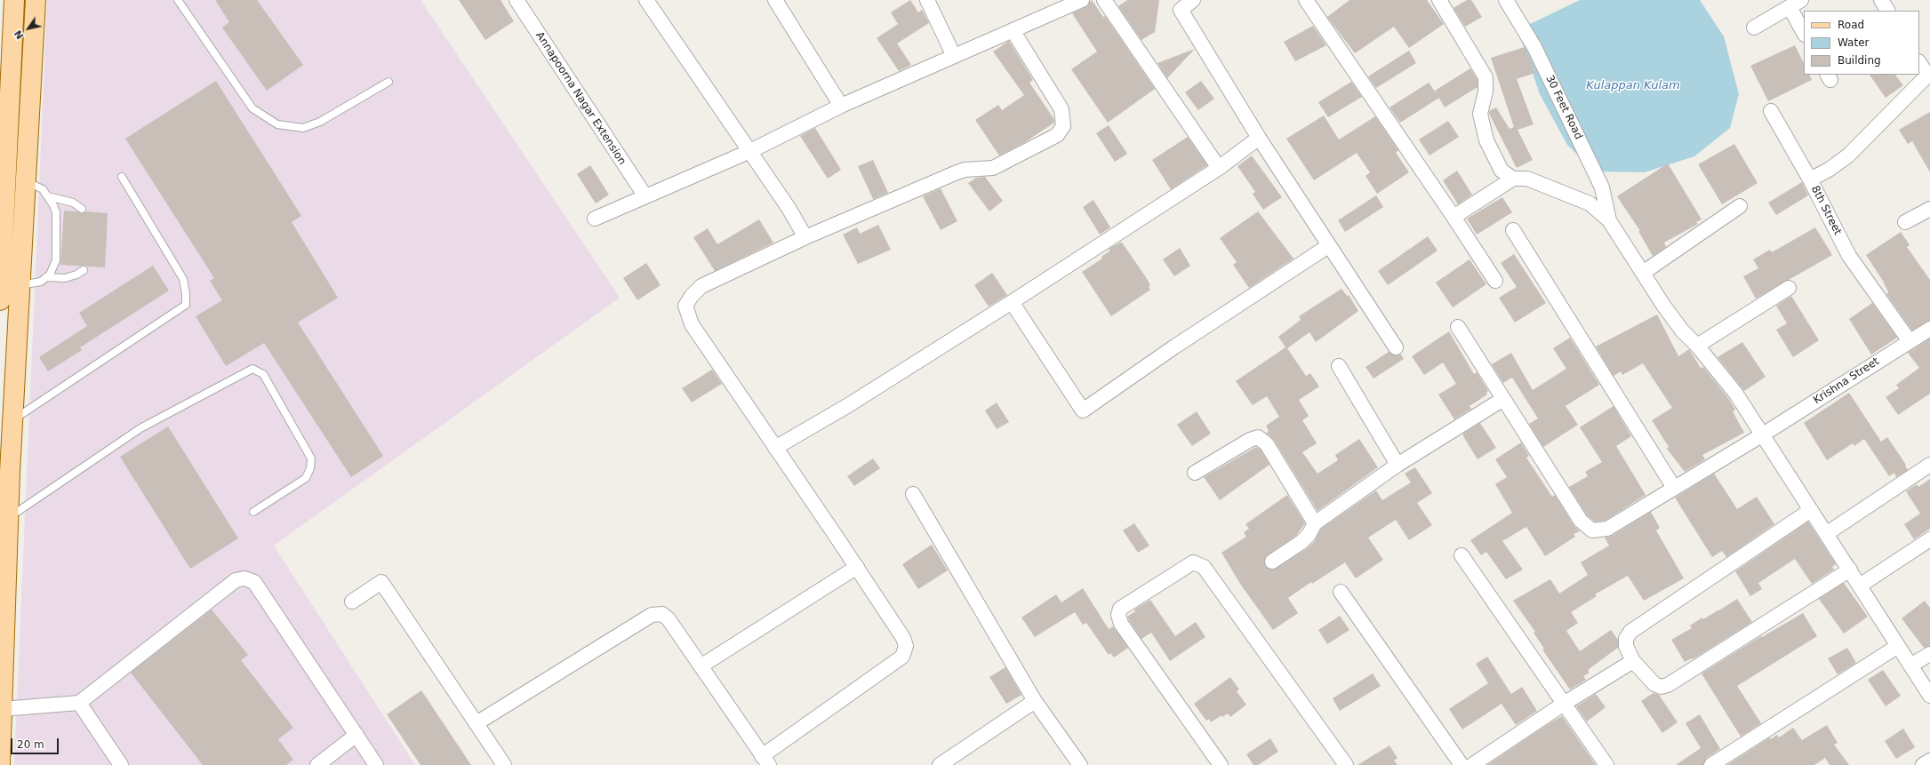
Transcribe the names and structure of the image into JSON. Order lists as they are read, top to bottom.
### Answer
{
  "streets": {
    "street": [
      "Annapoorna Nagar Extension",
      "30 Feet Road",
      "8th Street",
      "Krishna Street"
    ]
  },
  "crossings": [
    ["8th Street", "Krishna Street"]
  ],
  "water": ["Kulappan Kulam"],
  "legend": ["Road", "Water", "Building"],
  "scale_bar": "20 m",
  "north": "bottom left"
}
